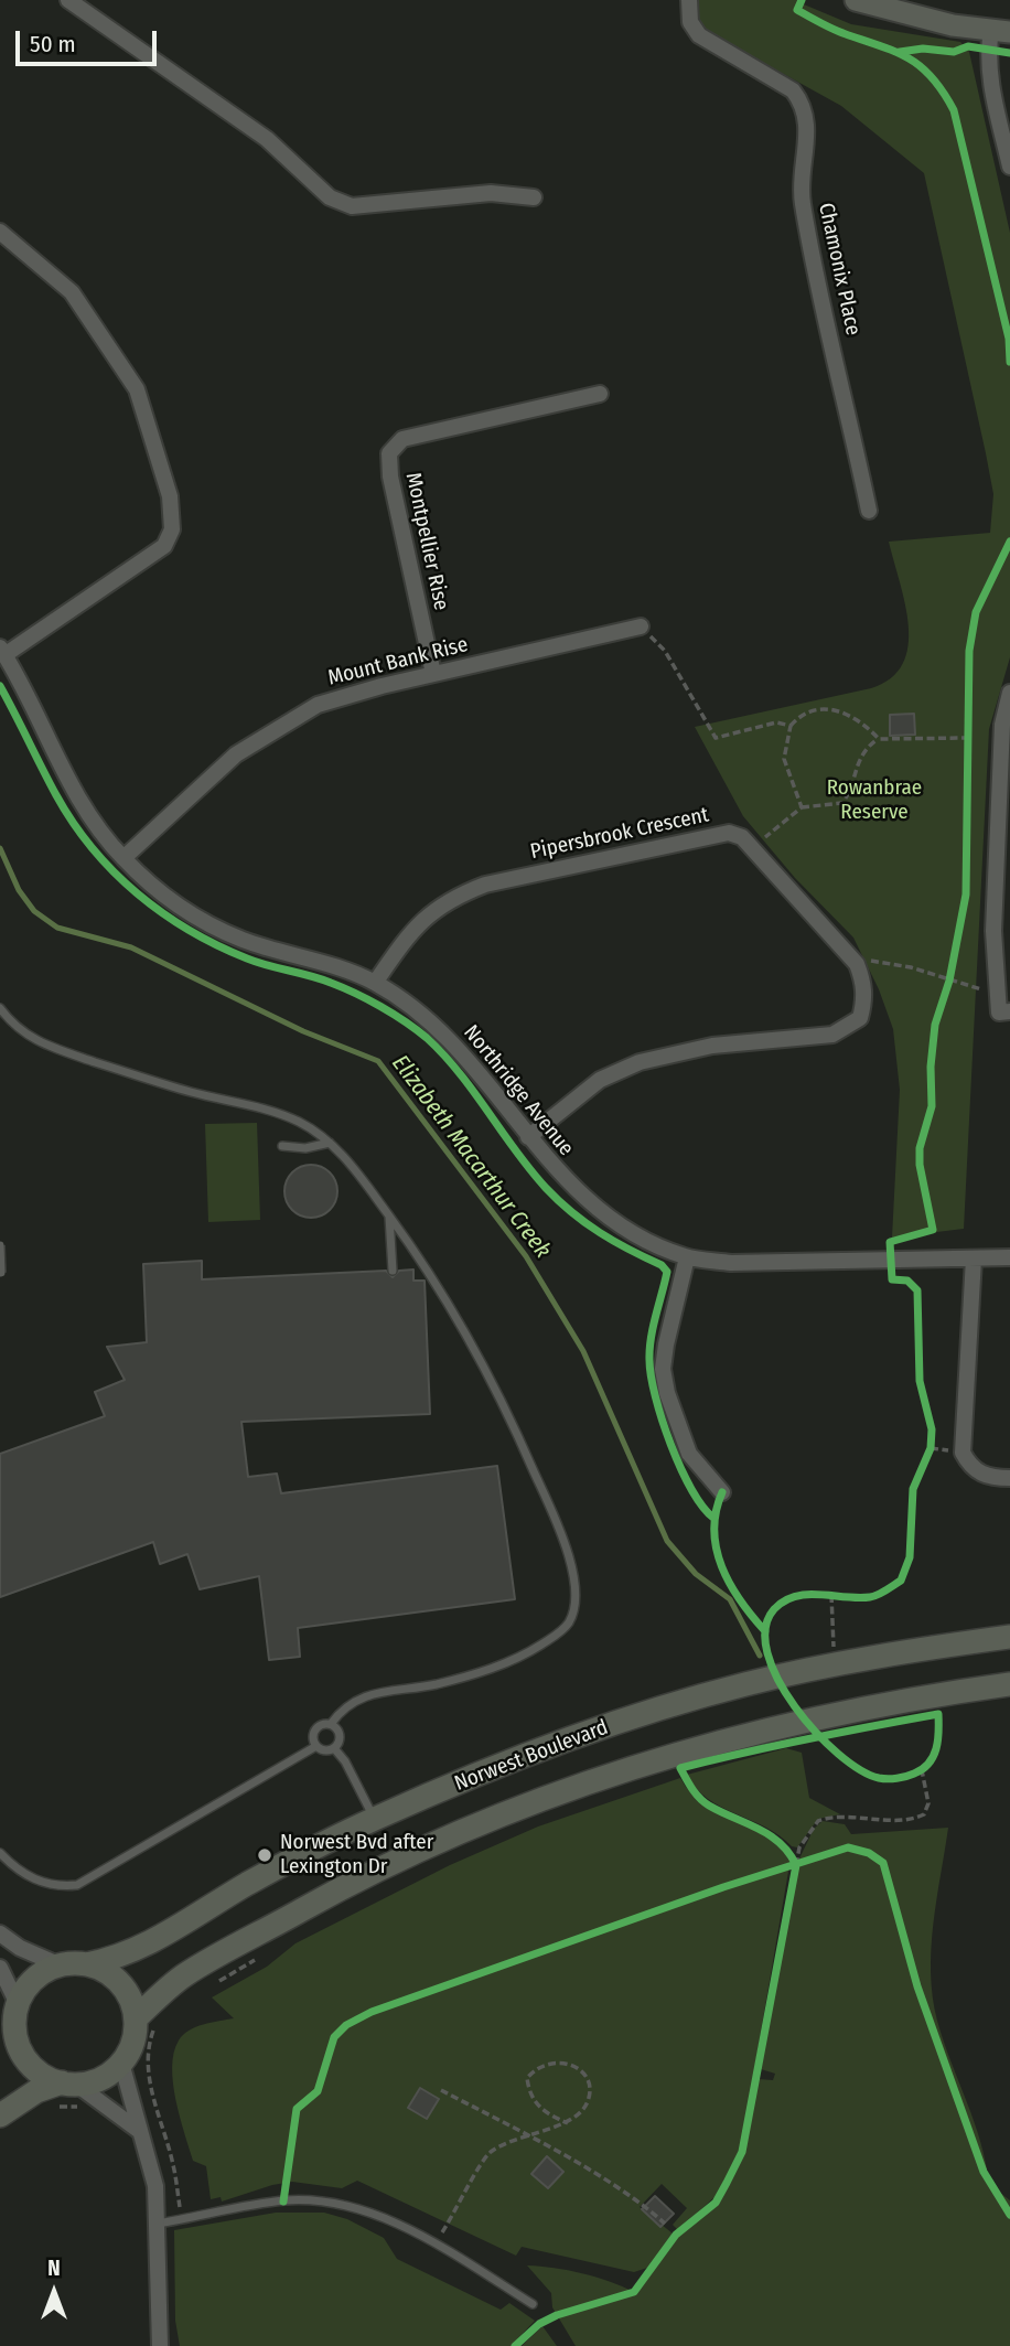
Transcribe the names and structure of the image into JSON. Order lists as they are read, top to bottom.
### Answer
{
  "streets": {
    "main road": ["Norwest Boulevard"],
    "street": [
      "Chamonix Place",
      "Montpellier Rise",
      "Mount Bank Rise",
      "Pipersbrook Crescent",
      "Northridge Avenue"
    ]
  },
  "crossings": [
    ["Montpellier Rise", "Mount Bank Rise"],
    ["Mount Bank Rise", "Northridge Avenue"],
    ["Pipersbrook Crescent", "Northridge Avenue"]
  ],
  "water": ["Elizabeth Macarthur Creek"],
  "parks": ["Rowanbrae Reserve"],
  "places": ["Norwest Bvd after Lexington Dr"],
  "scale_bar": "50 m",
  "north": "top"
}
